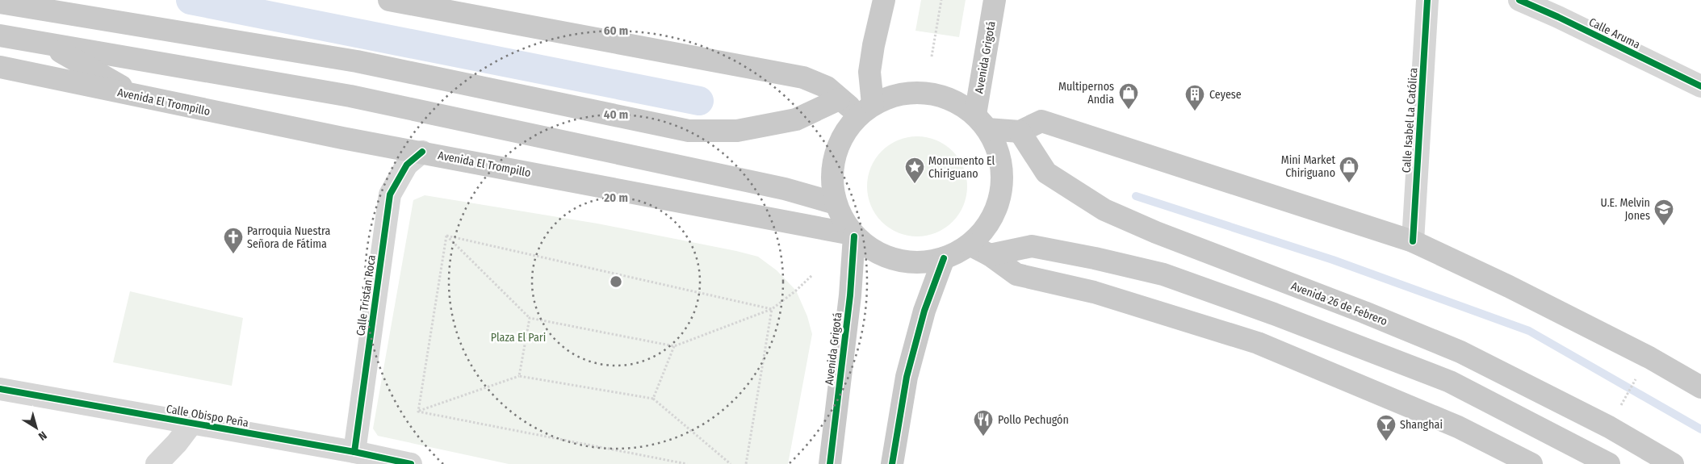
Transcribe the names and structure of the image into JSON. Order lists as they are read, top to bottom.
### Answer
{
  "streets": {
    "main road": ["Avenida Grigotá", "Avenida El Trompillo", "Avenida 26 de Febrero"],
    "street": [
      "Calle Aruma",
      "Calle Isabel La Católica",
      "Calle Tristán Roca",
      "Calle Obispo Peña"
    ]
  },
  "crossings": [
    ["Avenida Grigotá", "Avenida El Trompillo"],
    ["Avenida El Trompillo", "Calle Tristán Roca"],
    ["Calle Tristán Roca", "Calle Obispo Peña"]
  ],
  "parks": ["Plaza El Pari"],
  "places": {
    "shop": ["Multipernos Andia", "Mini Market Chiriguano"],
    "building": ["Ceyese"],
    "place": ["Monumento El Chiriguano"],
    "school or university": ["U.E. Melvin Jones"],
    "church": ["Parroquia Nuestra Señora de Fátima"],
    "restaurant": ["Pollo Pechugón"],
    "bar": ["Shanghai"]
  },
  "north": "bottom right",
  "rings": ["60 m", "40 m", "20 m"]
}
